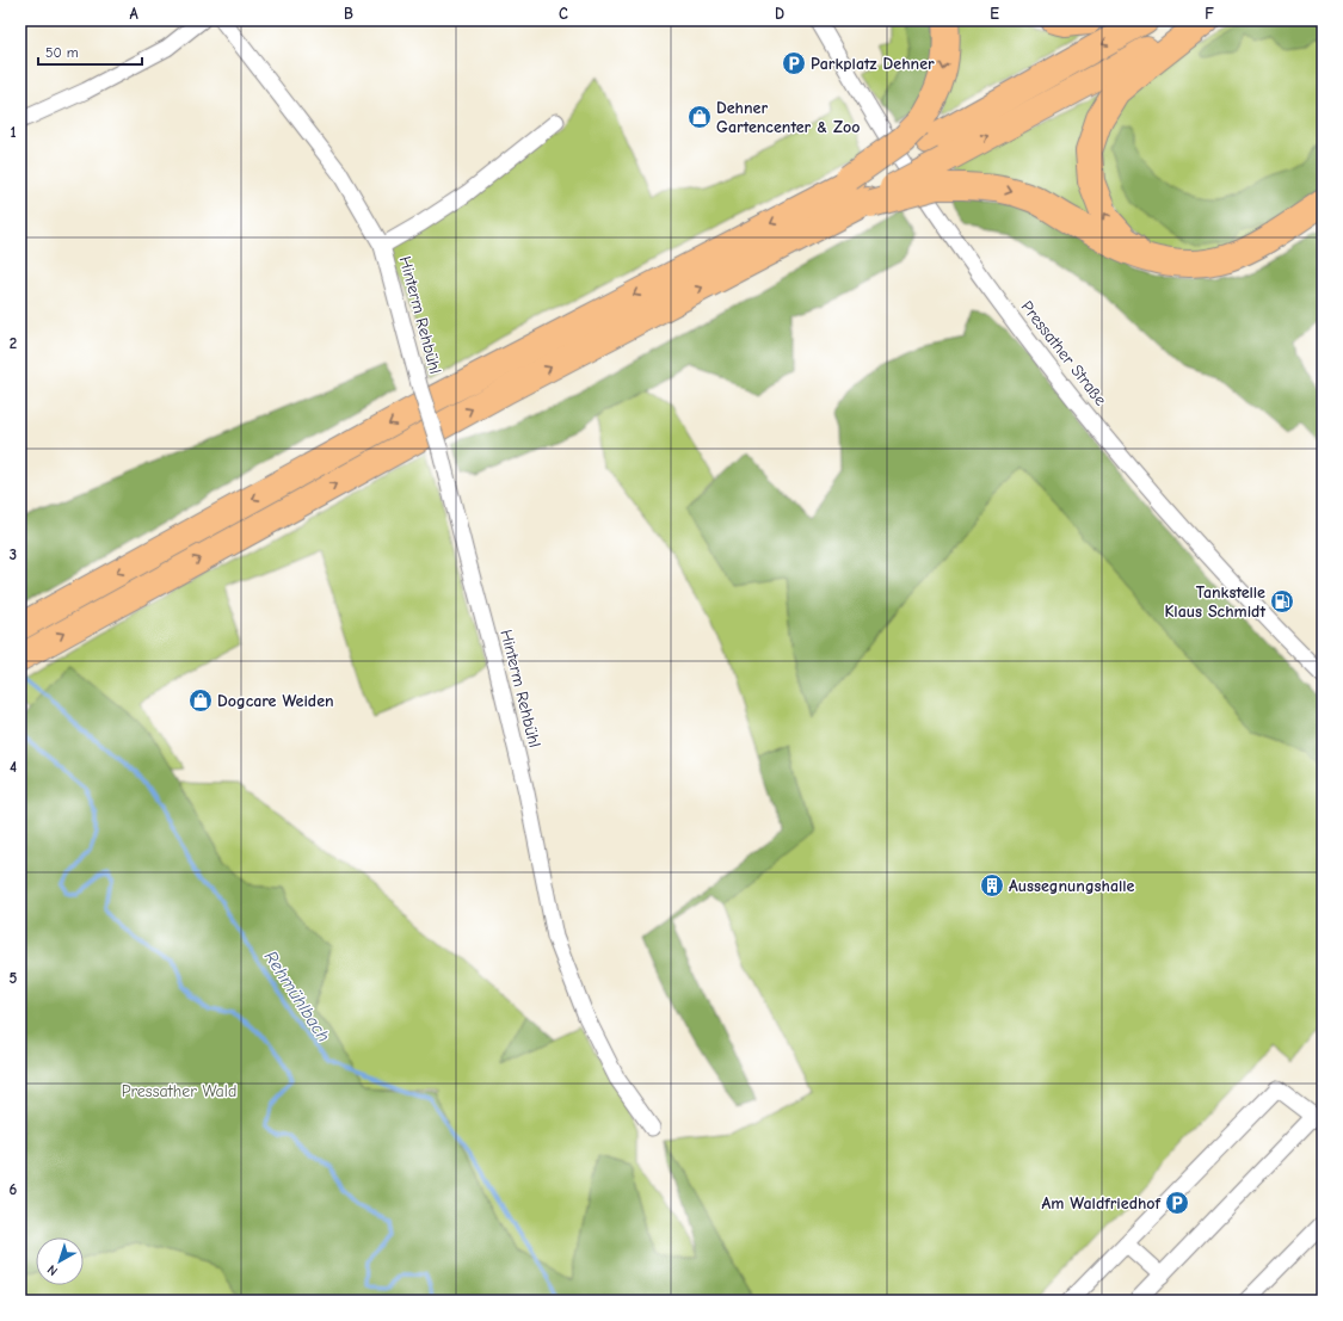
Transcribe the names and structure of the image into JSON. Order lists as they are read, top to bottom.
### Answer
{
  "streets": {
    "street": ["Hinterm Rehbühl", "Pressather Straße"]
  },
  "water": ["Rehmühlbach"],
  "parks": ["Pressather Wald"],
  "places": {
    "parking": ["Parkplatz Dehner", "Am Waldfriedhof"],
    "shop": ["Dehner Gartencenter & Zoo", "Dogcare Weiden"],
    "fuel station": ["Tankstelle Klaus Schmidt"],
    "building": ["Aussegnungshalle"]
  },
  "scale_bar": "50 m",
  "north": "bottom left",
  "grid": {
    "columns": [
      "A",
      "B",
      "C",
      "D",
      "E",
      "F"
    ],
    "rows": [
      "1",
      "2",
      "3",
      "4",
      "5",
      "6"
    ]
  }
}
